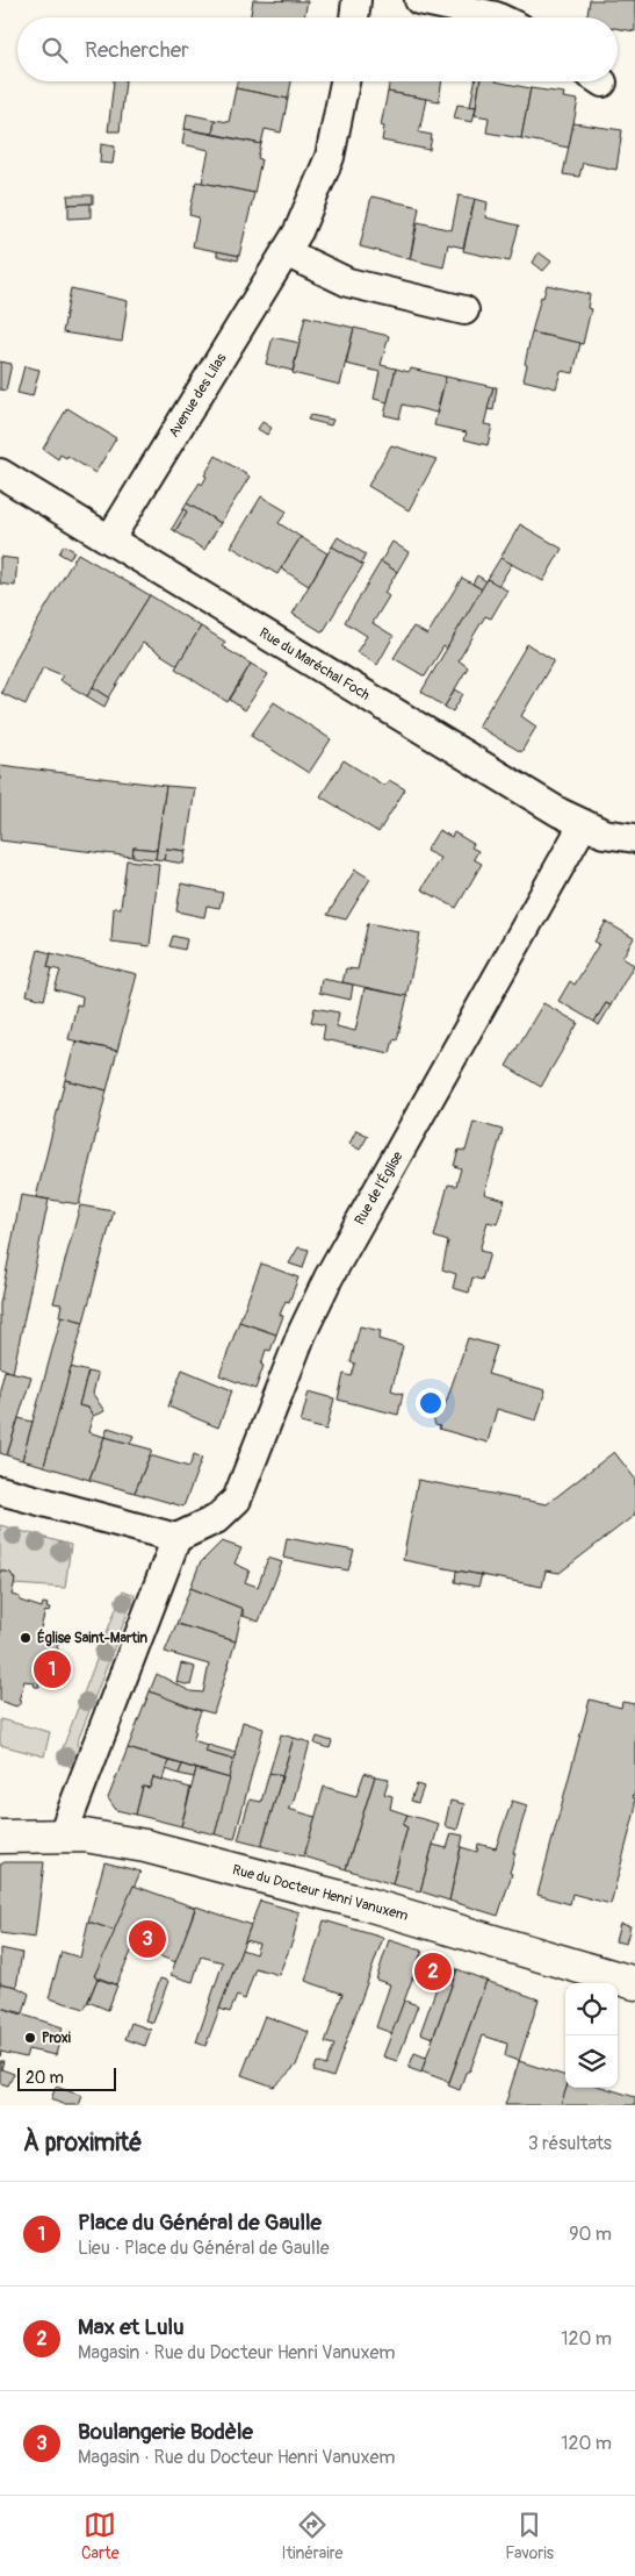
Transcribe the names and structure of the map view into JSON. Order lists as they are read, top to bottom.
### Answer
{
  "streets": {
    "street": [
      "Avenue des Lilas",
      "Rue du Maréchal Foch",
      "Rue de l'Église",
      "Rue du Docteur Henri Vanuxem"
    ]
  },
  "crossings": [
    ["Avenue des Lilas", "Rue du Maréchal Foch"],
    ["Rue du Maréchal Foch", "Rue de l'Église"]
  ],
  "places": ["Église Saint-Martin", "Proxi"],
  "scale_bar": "20 m",
  "page": {
    "search": "Rechercher",
    "pins": ["1", "3", "2"],
    "scale": "20 m",
    "heading": ["À proximité", "3 résultats"],
    "list": [
      {
        "mark": "1",
        "name": "Place du Général de Gaulle",
        "note": "Lieu · Place du Général de Gaulle",
        "value": "90 m"
      },
      {
        "mark": "2",
        "name": "Max et Lulu",
        "note": "Magasin · Rue du Docteur Henri Vanuxem",
        "value": "120 m"
      },
      {
        "mark": "3",
        "name": "Boulangerie Bodèle",
        "note": "Magasin · Rue du Docteur Henri Vanuxem",
        "value": "120 m"
      }
    ],
    "nav": ["Carte", "Itinéraire", "Favoris"]
  }
}
